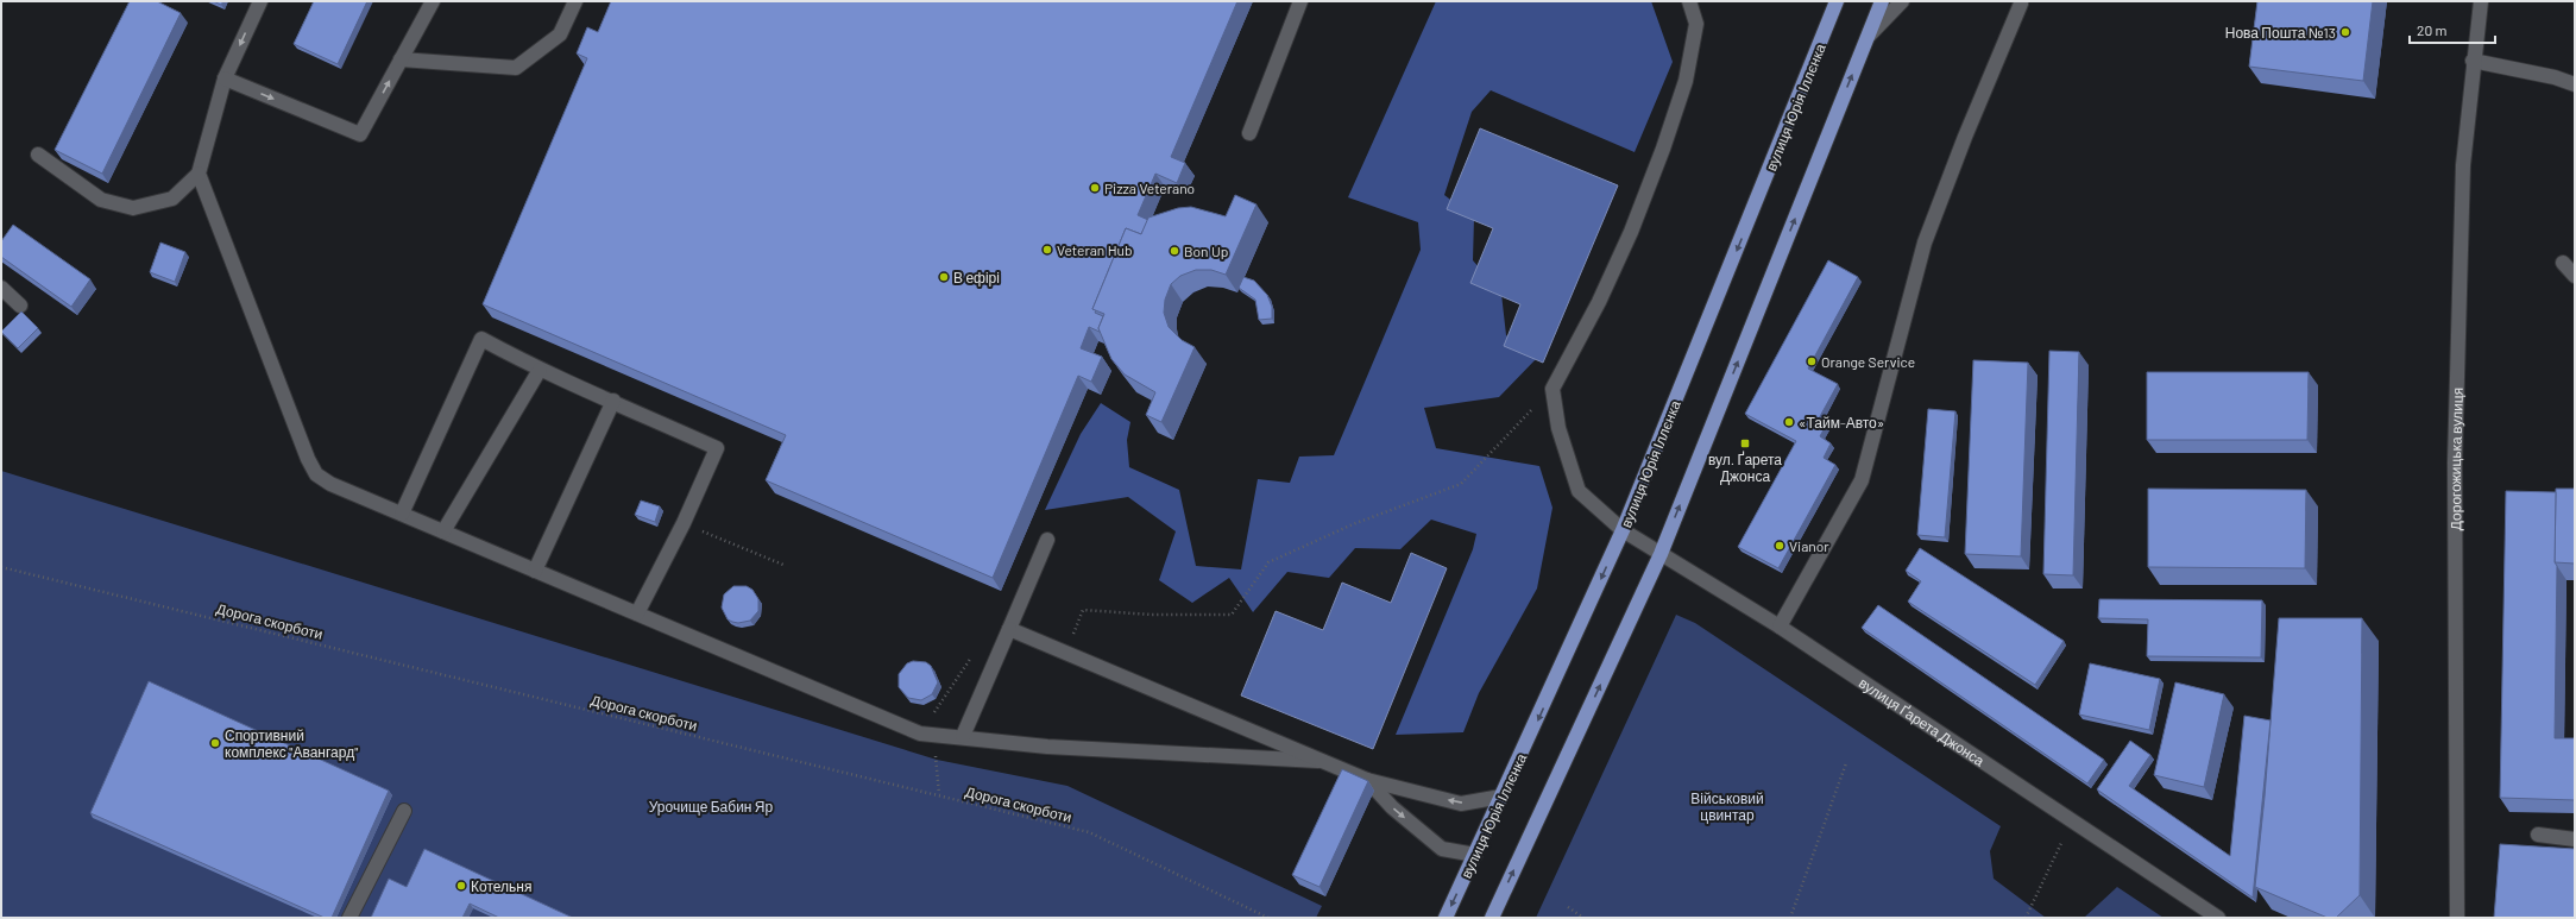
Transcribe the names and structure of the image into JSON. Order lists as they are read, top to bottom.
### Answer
{
  "streets": {
    "main road": ["вулиця Юрія Іллєнка"],
    "street": ["Дорогожицька вулиця", "вулиця Ґарета Джонса"],
    "path": ["Дорога скорботи"]
  },
  "crossings": [
    ["вулиця Юрія Іллєнка", "вулиця Ґарета Джонса"]
  ],
  "parks": ["Військовий цвинтар", "Урочище Бабин Яр"],
  "places": {
    "other": [
      "Нова Пошта №13",
      "Pizza Veterano",
      "Veteran Hub",
      "Bon Up",
      "В ефірі",
      "Orange Service",
      "«Тайм-Авто»",
      "Vianor",
      "Спортивний комплекс \"Авангард\"",
      "Котельня"
    ],
    "transit": ["вул. Ґарета Джонса"]
  },
  "scale_bar": "20 m"
}
